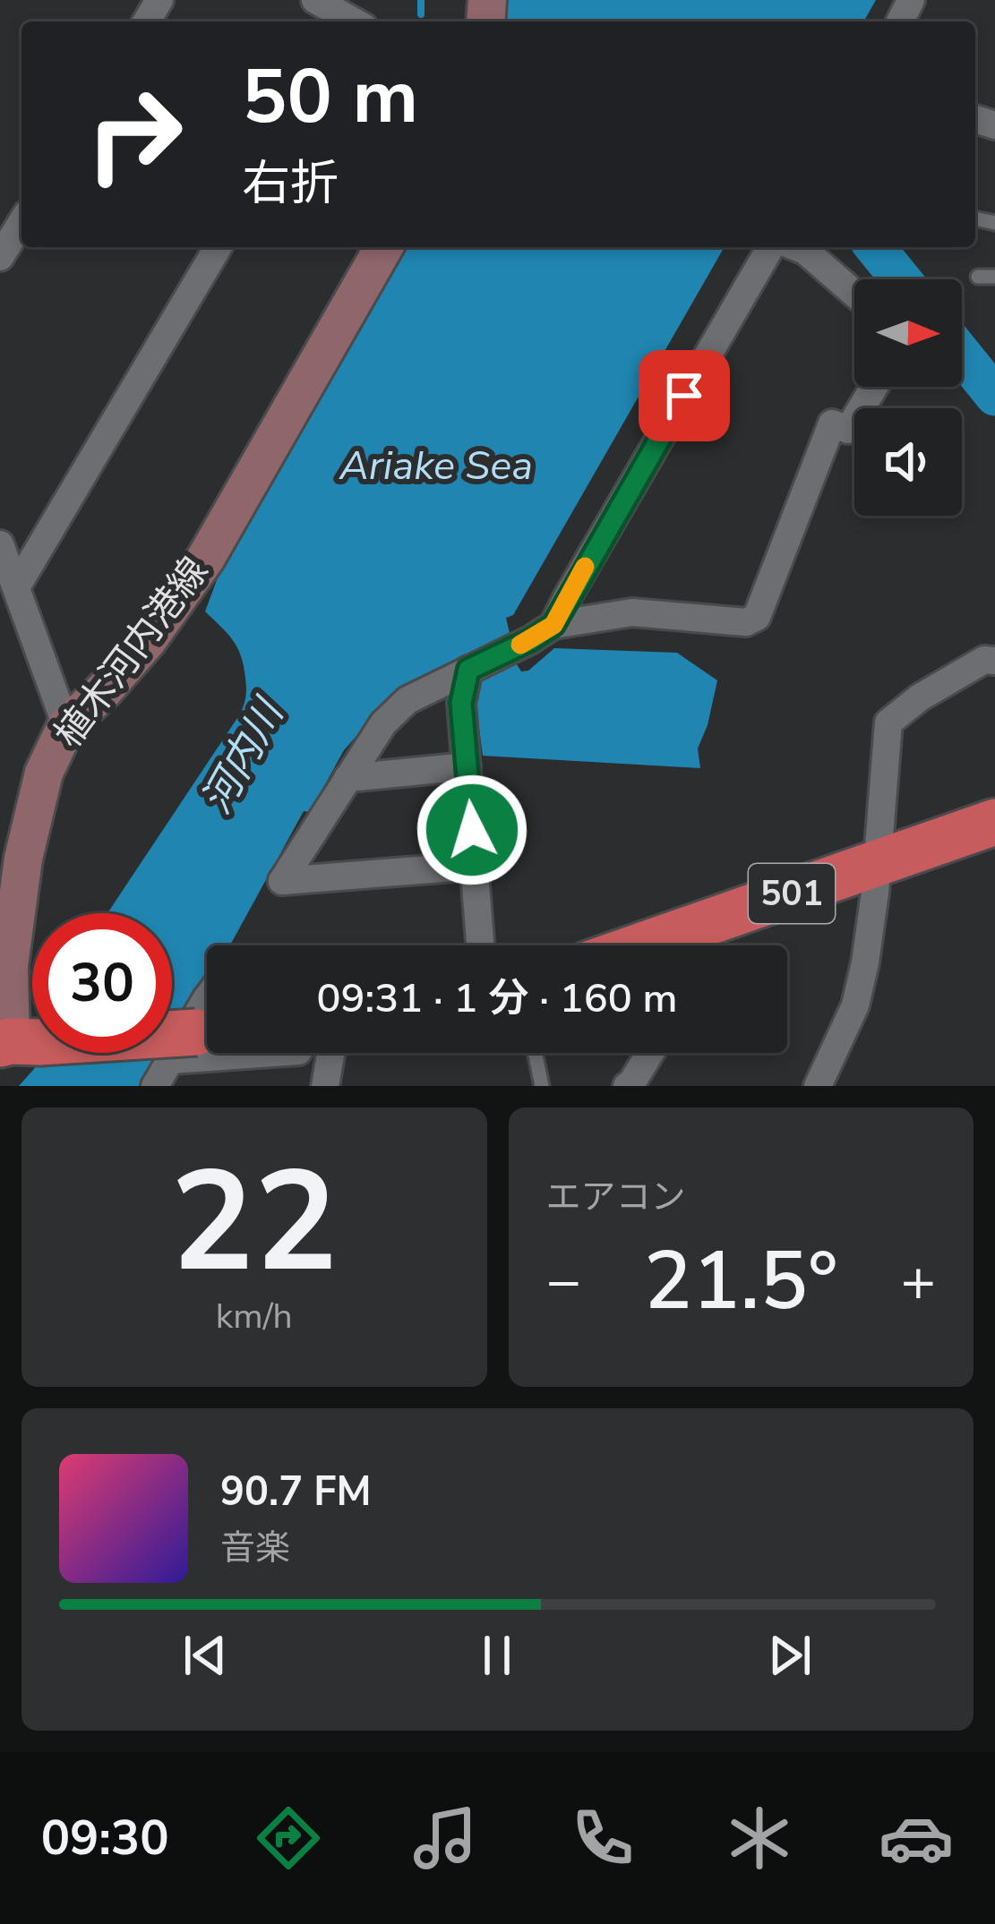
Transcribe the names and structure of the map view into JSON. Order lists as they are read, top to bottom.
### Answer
{
  "streets": {
    "highway": ["501"],
    "main road": ["植木河内港線"]
  },
  "water": ["Ariake Sea", "河内川"],
  "north": "right",
  "page": {
    "turn": ["50 m", "右折"],
    "limit": "30",
    "trip": "09:31 · 1 分 · 160 m",
    "tile": [
      ["22", "km/h"],
      "エアコン"
    ],
    "heat": ["−", "21.5°", "+"],
    "song": ["90.7 FM", "音楽"],
    "tabs": "09:30"
  }
}
